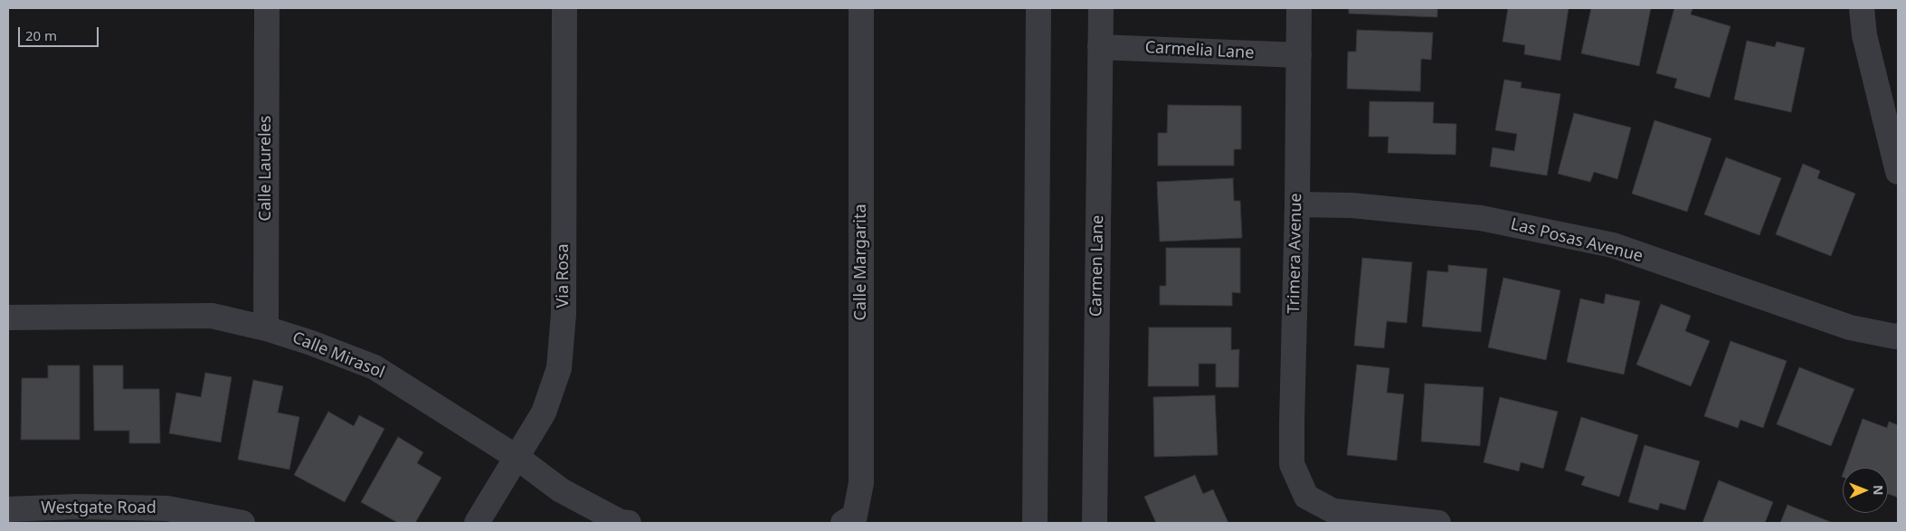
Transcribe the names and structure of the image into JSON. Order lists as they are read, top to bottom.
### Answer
{
  "streets": {
    "street": [
      "Carmelia Lane",
      "Calle Laureles",
      "Las Posas Avenue",
      "Trimera Avenue",
      "Calle Margarita",
      "Carmen Lane",
      "Via Rosa",
      "Calle Mirasol",
      "Westgate Road"
    ]
  },
  "crossings": [
    ["Carmelia Lane", "Trimera Avenue"],
    ["Carmelia Lane", "Carmen Lane"],
    ["Calle Laureles", "Calle Mirasol"],
    ["Las Posas Avenue", "Trimera Avenue"],
    ["Via Rosa", "Calle Mirasol"]
  ],
  "scale_bar": "20 m",
  "north": "right"
}
